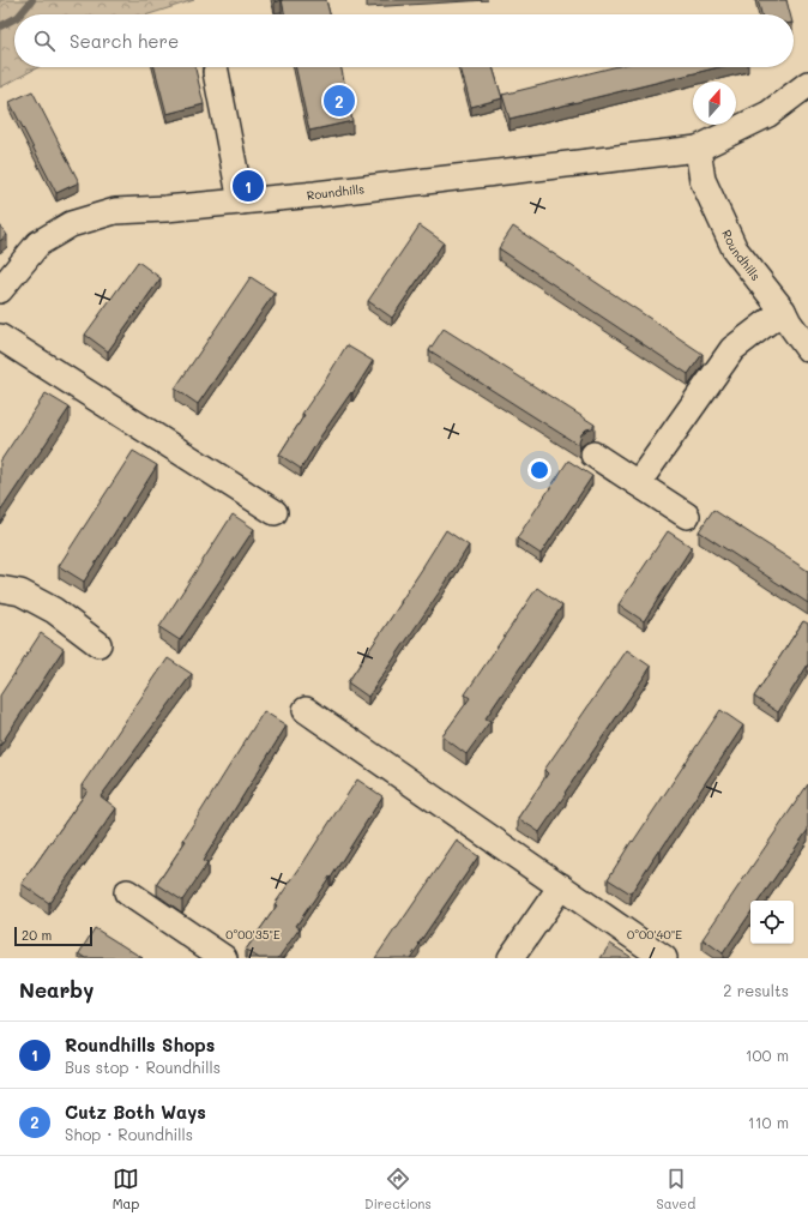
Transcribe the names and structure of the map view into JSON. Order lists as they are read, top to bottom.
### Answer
{
  "streets": {
    "street": ["Roundhills"]
  },
  "scale_bar": "20 m",
  "north": "top",
  "page": {
    "search": "Search here",
    "pins": ["2", "1"],
    "scale": "20 m",
    "heading": ["Nearby", "2 results"],
    "list": [
      {
        "mark": "1",
        "name": "Roundhills Shops",
        "note": "Bus stop · Roundhills",
        "value": "100 m"
      },
      {
        "mark": "2",
        "name": "Cutz Both Ways",
        "note": "Shop · Roundhills",
        "value": "110 m"
      }
    ],
    "nav": ["Map", "Directions", "Saved"]
  },
  "coordinates": ["0°00'35\"E", "0°00'40\"E"]
}
